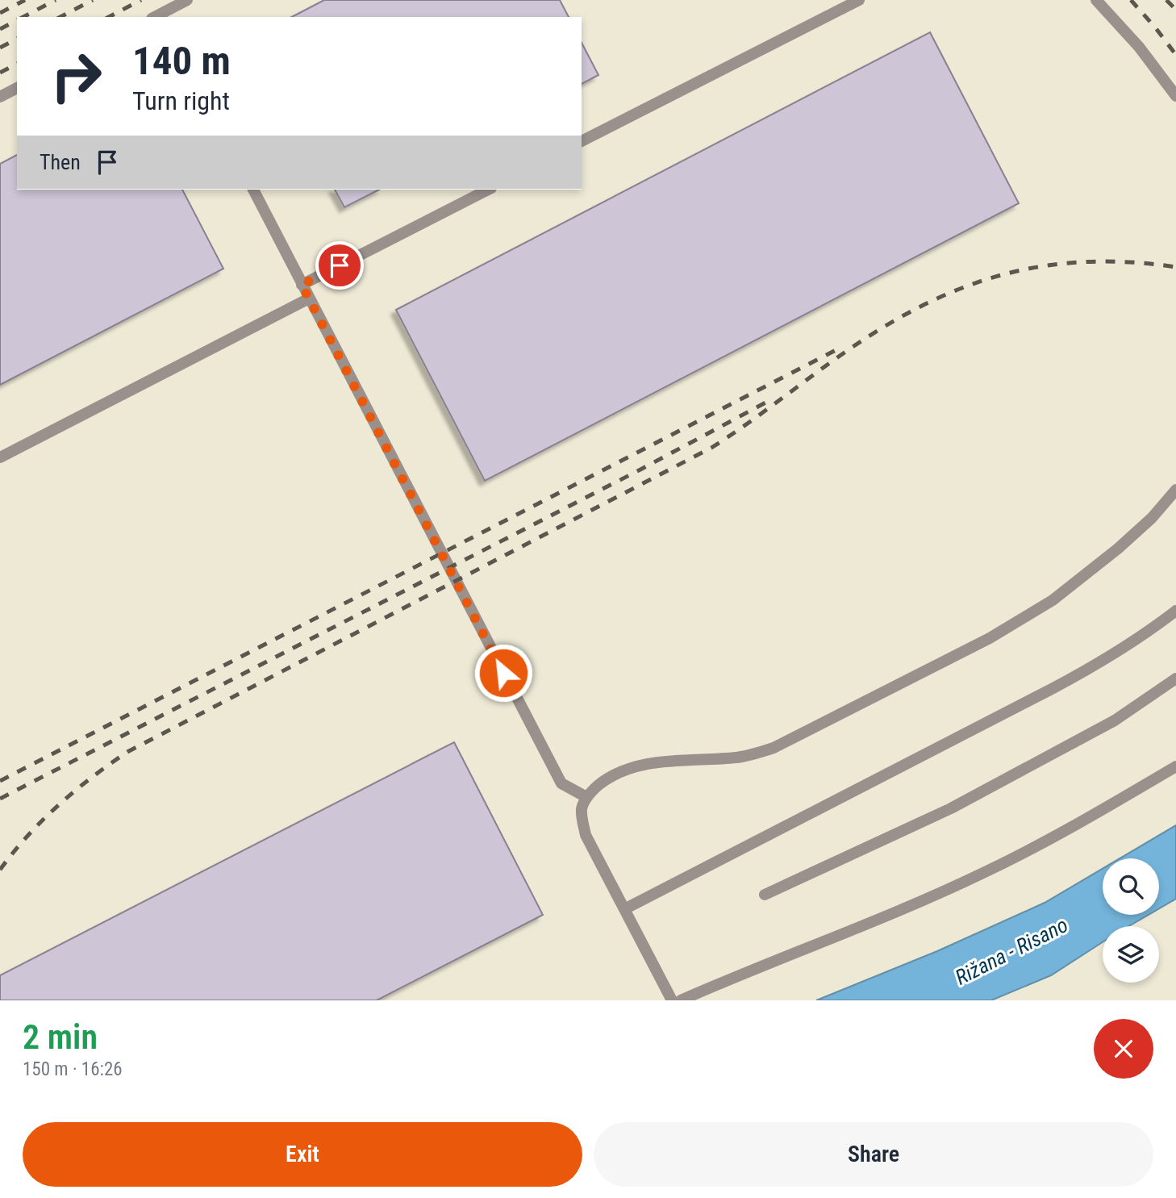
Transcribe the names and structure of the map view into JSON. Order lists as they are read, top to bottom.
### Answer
{
  "water": ["Rižana - Risano"],
  "page": {
    "turn": ["140 m", "Turn right"],
    "then": "Then",
    "heading": ["2 min", "150 m · 16:26"],
    "buttons": ["Exit", "Share"]
  }
}
